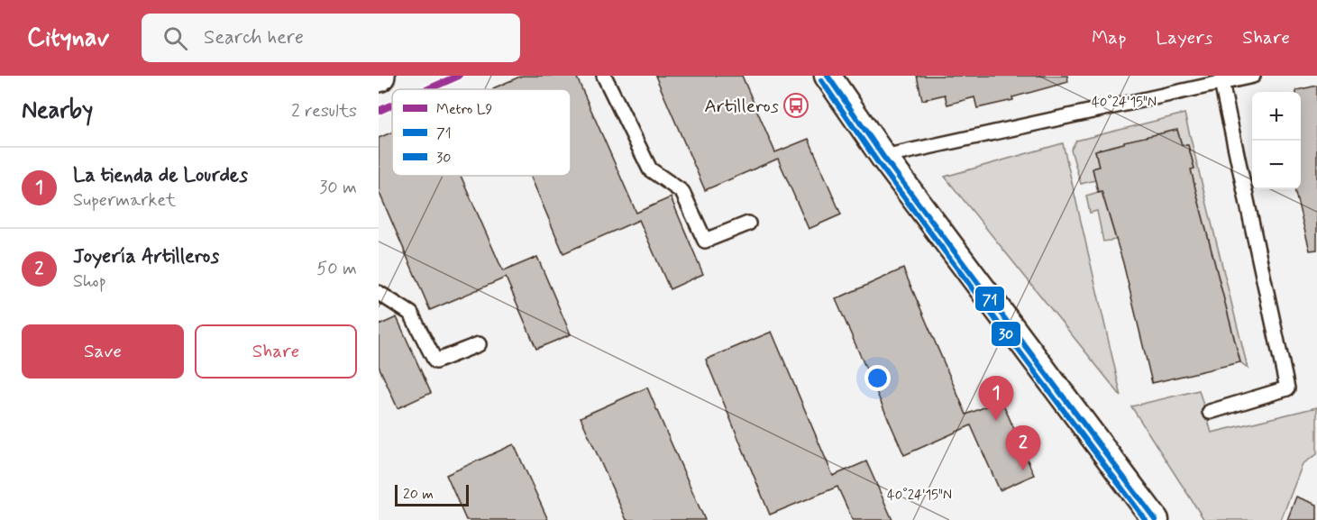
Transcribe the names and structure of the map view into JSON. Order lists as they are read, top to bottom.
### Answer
{
  "places": {
    "bus stop": ["Artilleros"]
  },
  "lines": ["metro line L9", "transit line 71", "transit line 30"],
  "legend": ["Metro L9", "71", "30"],
  "scale_bar": "20 m",
  "page": {
    "header": "Citynav",
    "search": "Search here",
    "nav": ["Map", "Layers", "Share"],
    "heading": ["Nearby", "2 results"],
    "map_buttons": ["+", "−"],
    "list": [
      {
        "mark": "1",
        "name": "La tienda de Lourdes",
        "note": "Supermarket",
        "value": "30 m"
      },
      {
        "mark": "2",
        "name": "Joyería Artilleros",
        "note": "Shop",
        "value": "50 m"
      }
    ],
    "buttons": ["Save", "Share"],
    "pins": ["1", "2"],
    "scale": "20 m"
  },
  "coordinates": ["40°24'15\"N"]
}
